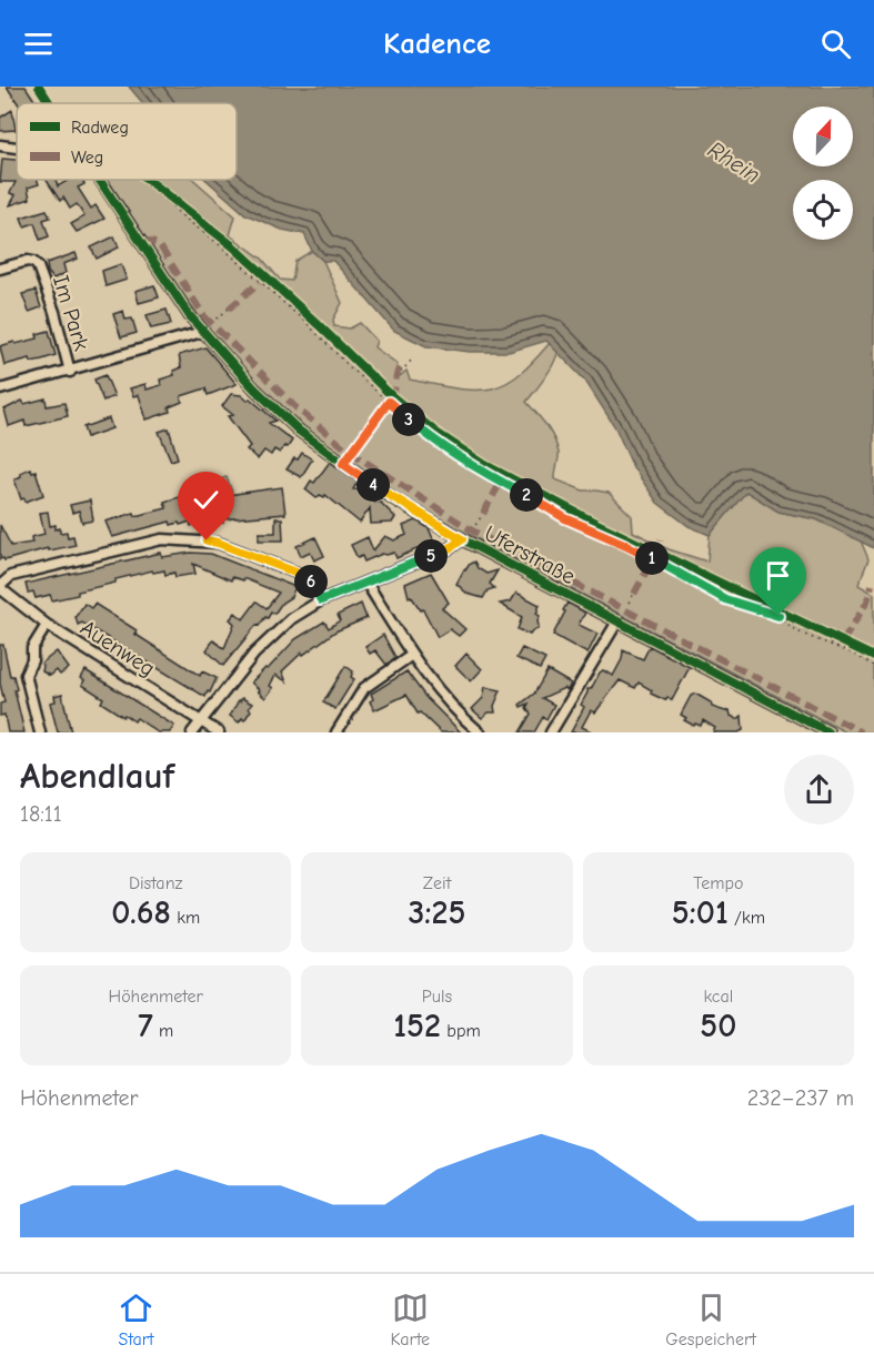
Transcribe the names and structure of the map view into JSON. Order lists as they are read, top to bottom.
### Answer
{
  "streets": {
    "street": ["Im Park", "Uferstraße", "Auenweg"]
  },
  "water": ["Rhein"],
  "legend": ["Radweg", "Weg"],
  "north": "top",
  "page": {
    "header": "Kadence",
    "pins": [
      "3",
      "4",
      "2",
      "5",
      "1",
      "6"
    ],
    "heading": ["Abendlauf", "18:11"],
    "stats": [
      ["Distanz", "0.68 km"],
      ["Zeit", "3:25"],
      ["Tempo", "5:01 /km"],
      ["Höhenmeter", "7 m"],
      ["Puls", "152 bpm"],
      ["kcal", "50"]
    ],
    "chart": ["Höhenmeter", "232–237 m"],
    "tabs": ["Start", "Karte", "Gespeichert"]
  }
}
